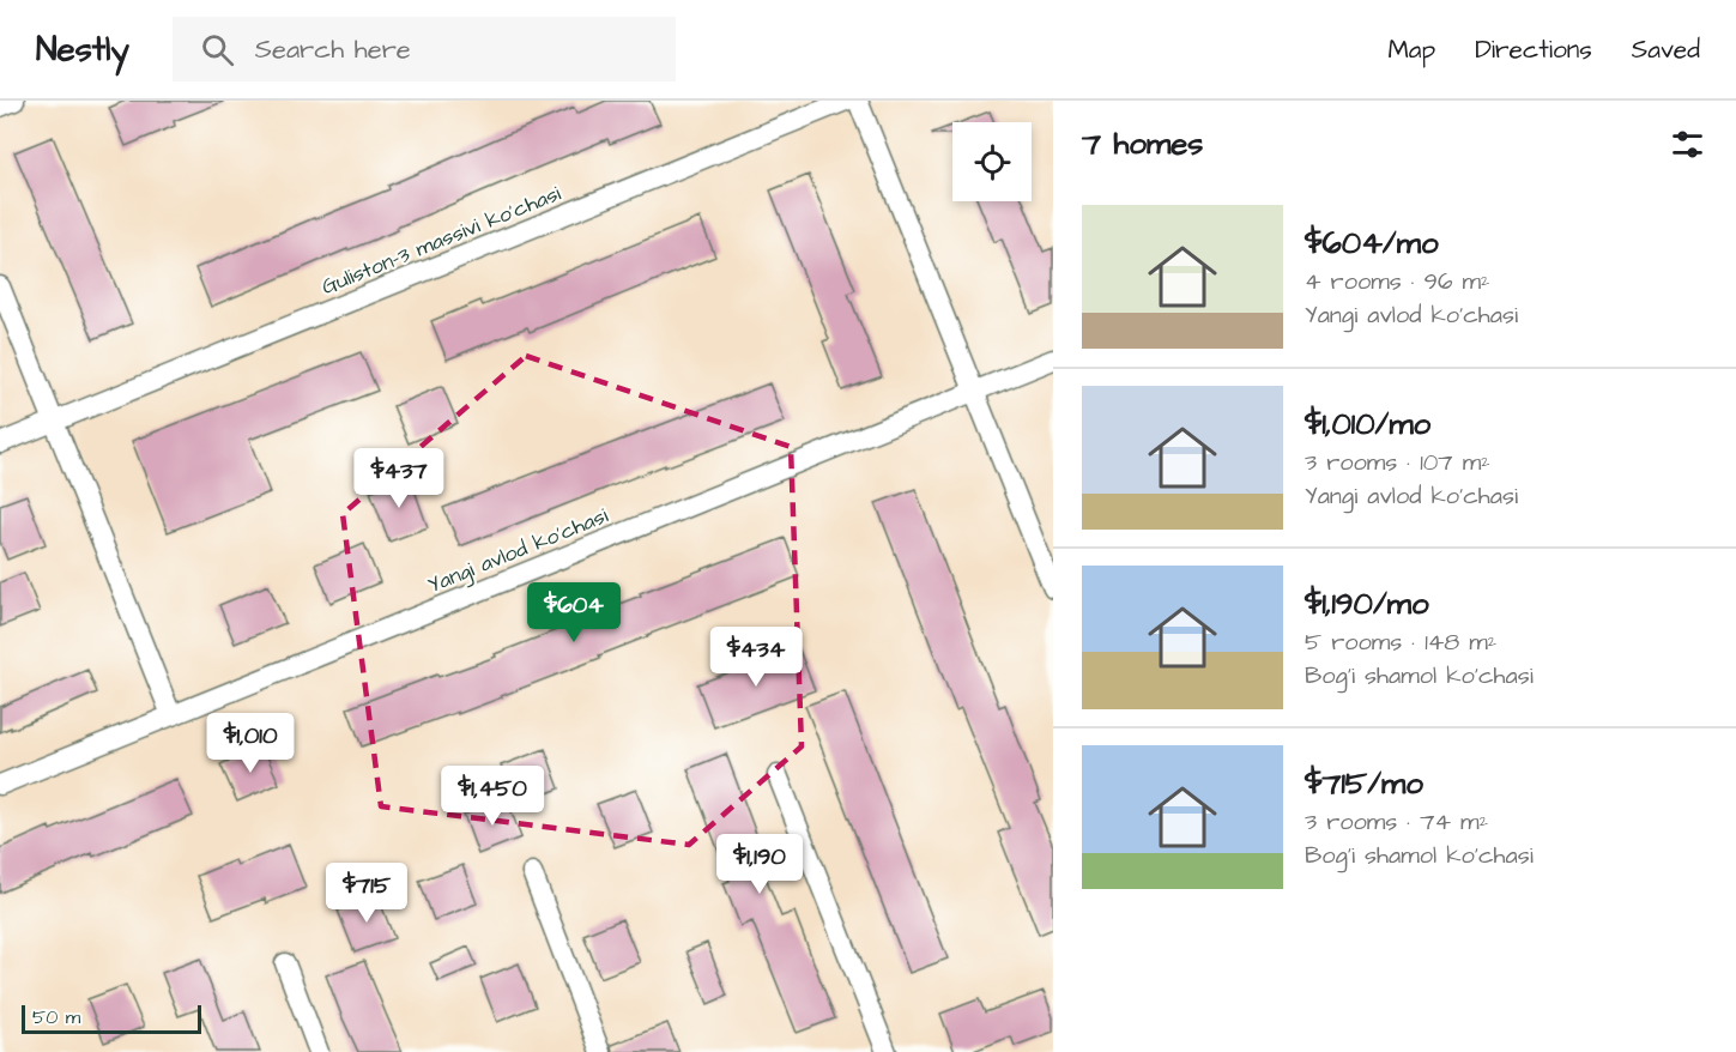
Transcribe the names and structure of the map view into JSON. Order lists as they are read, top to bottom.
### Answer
{
  "streets": {
    "street": ["Guliston-3 massivi ko'chasi", "Yangi avlod ko'chasi"]
  },
  "scale_bar": "50 m",
  "page": {
    "header": "Nestly",
    "search": "Search here",
    "nav": ["Map", "Directions", "Saved"],
    "heading": "7 homes",
    "list": [
      {
        "name": "$604/mo",
        "note": "4 rooms · 96 m² · Yangi avlod ko'chasi"
      },
      {
        "name": "$1,010/mo",
        "note": "3 rooms · 107 m² · Yangi avlod ko'chasi"
      },
      {
        "name": "$1,190/mo",
        "note": "5 rooms · 148 m² · Bog'i shamol ko'chasi"
      },
      {
        "name": "$715/mo",
        "note": "3 rooms · 74 m² · Bog'i shamol ko'chasi"
      }
    ],
    "price": [
      "$437",
      "$604",
      "$434",
      "$1,010",
      "$1,450",
      "$1,190",
      "$715"
    ],
    "scale": "50 m"
  }
}
